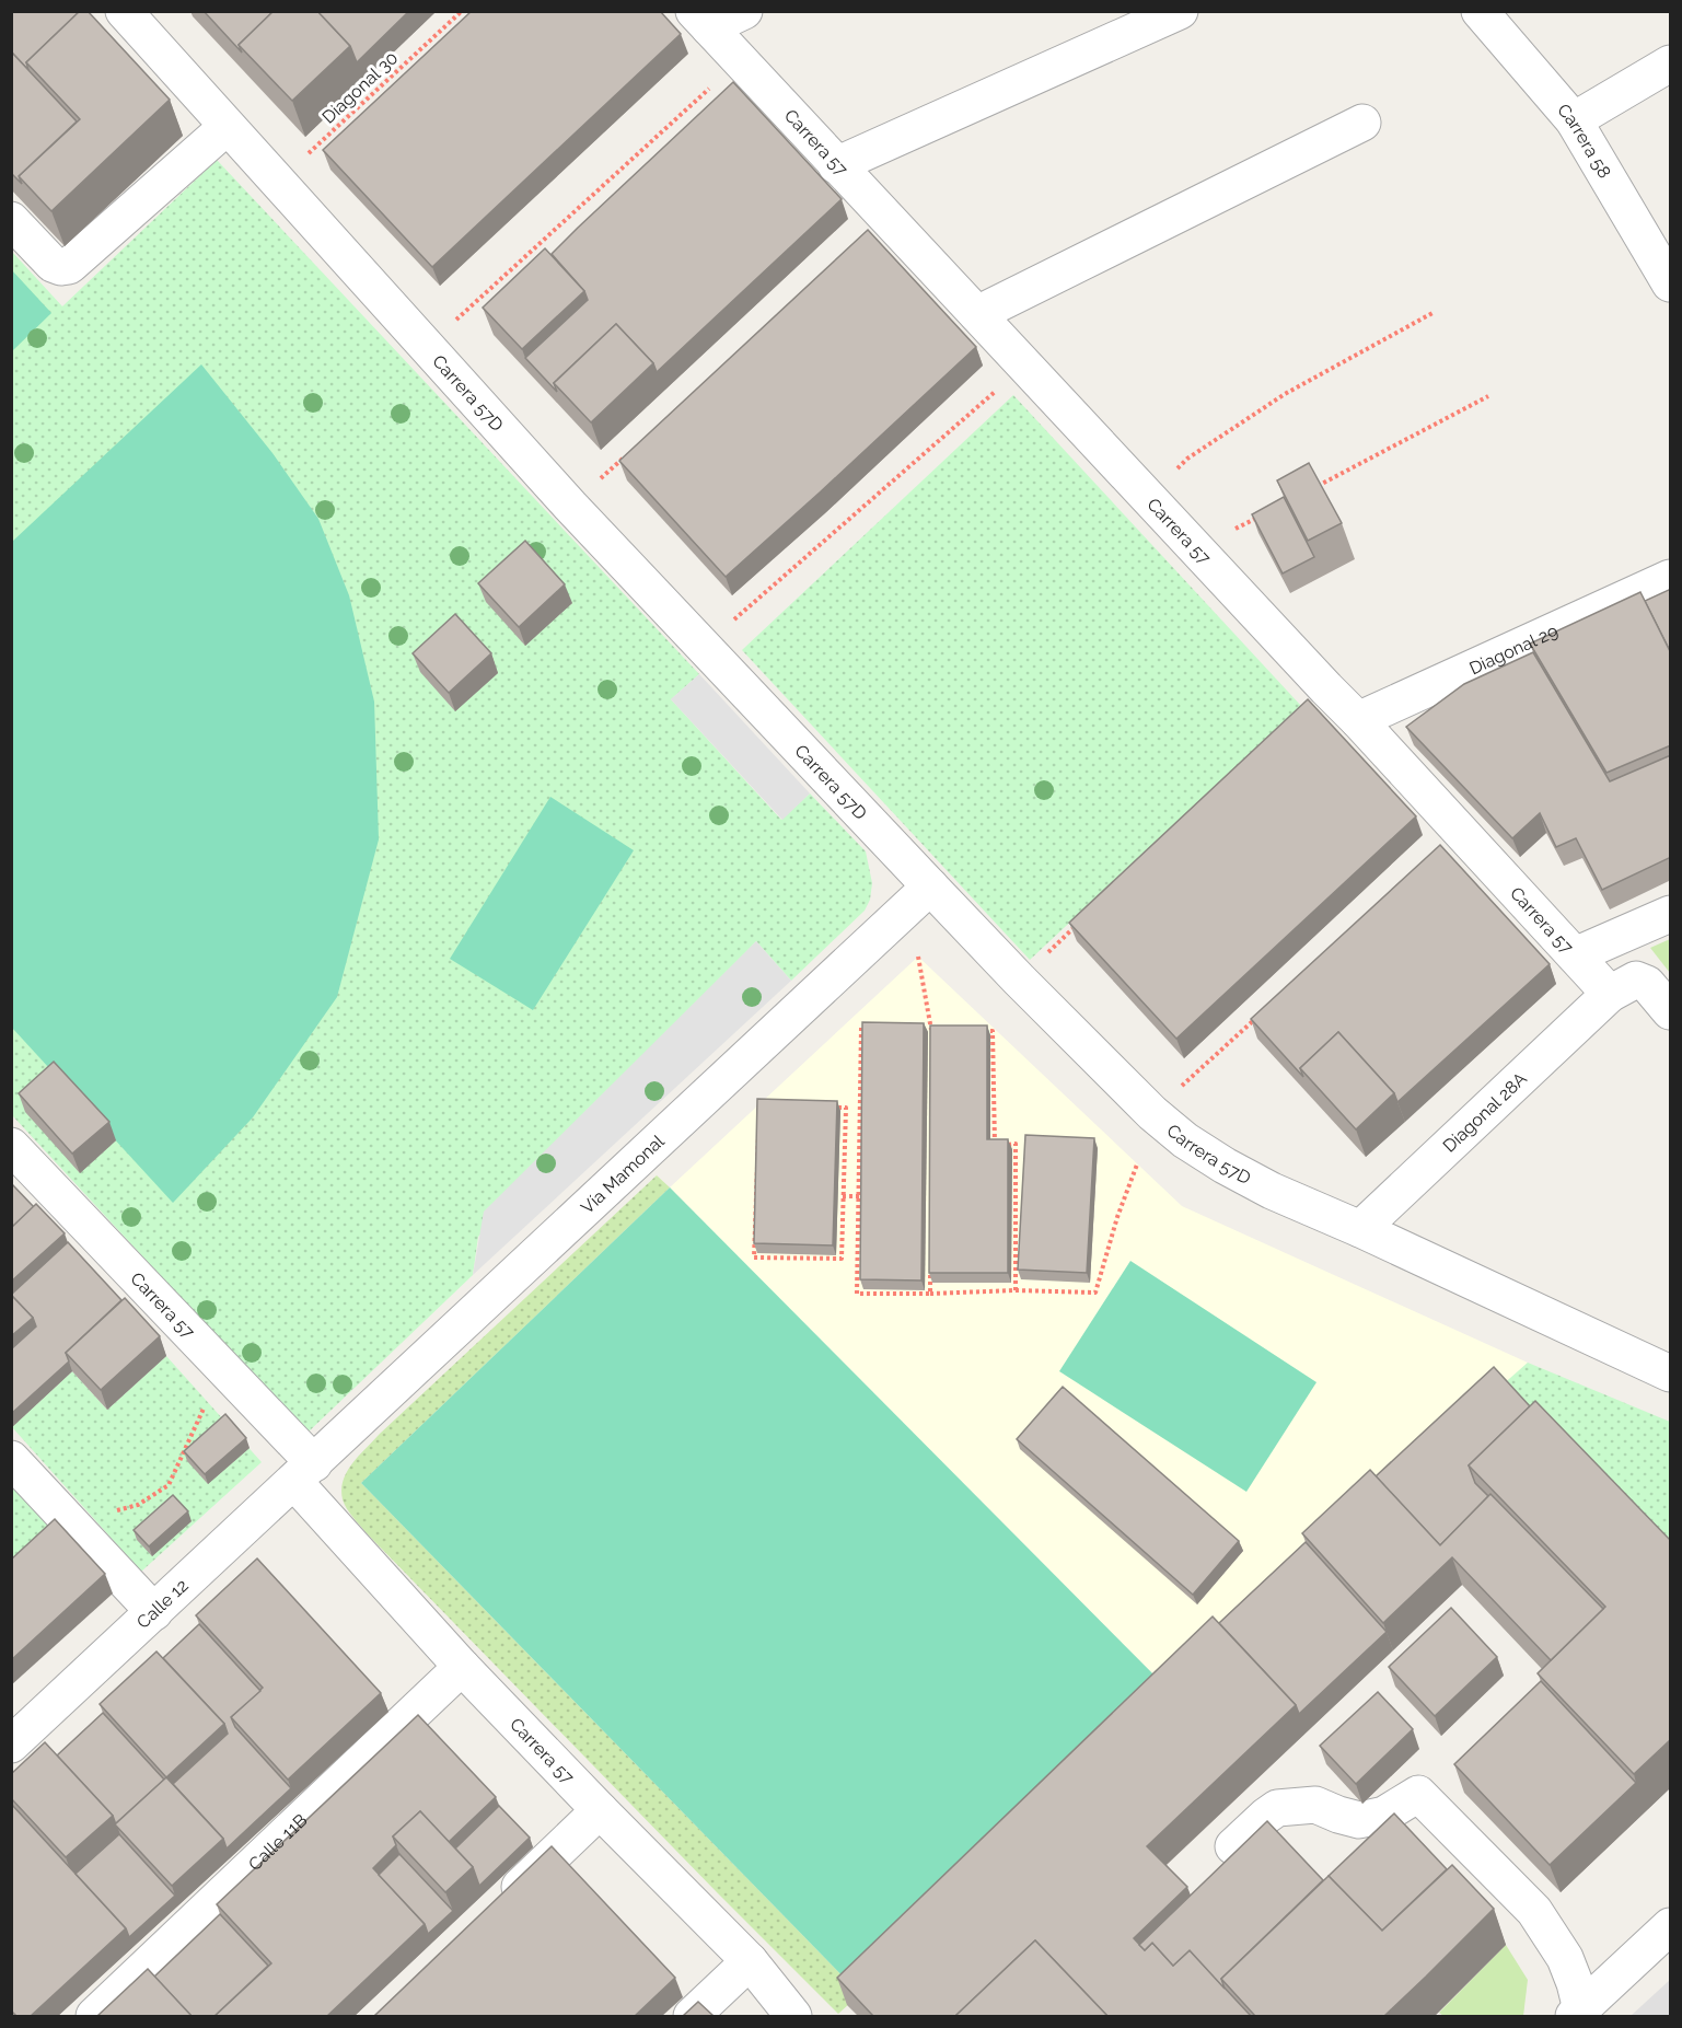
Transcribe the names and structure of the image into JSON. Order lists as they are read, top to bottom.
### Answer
{
  "streets": {
    "street": [
      "Carrera 58",
      "Carrera 57",
      "Carrera 57D",
      "Diagonal 29",
      "Diagonal 28A",
      "Vía Mamonal",
      "Calle 12",
      "Calle 11B"
    ],
    "path": ["Diagonal 30"]
  },
  "crossings": [
    ["Diagonal 30", "Carrera 57D"],
    ["Carrera 57", "Diagonal 29"],
    ["Carrera 57", "Diagonal 28A"],
    ["Carrera 57", "Vía Mamonal"],
    ["Carrera 57", "Calle 12"],
    ["Carrera 57", "Calle 11B"],
    ["Carrera 57D", "Diagonal 28A"],
    ["Carrera 57D", "Vía Mamonal"],
    ["Vía Mamonal", "Calle 12"]
  ]
}
